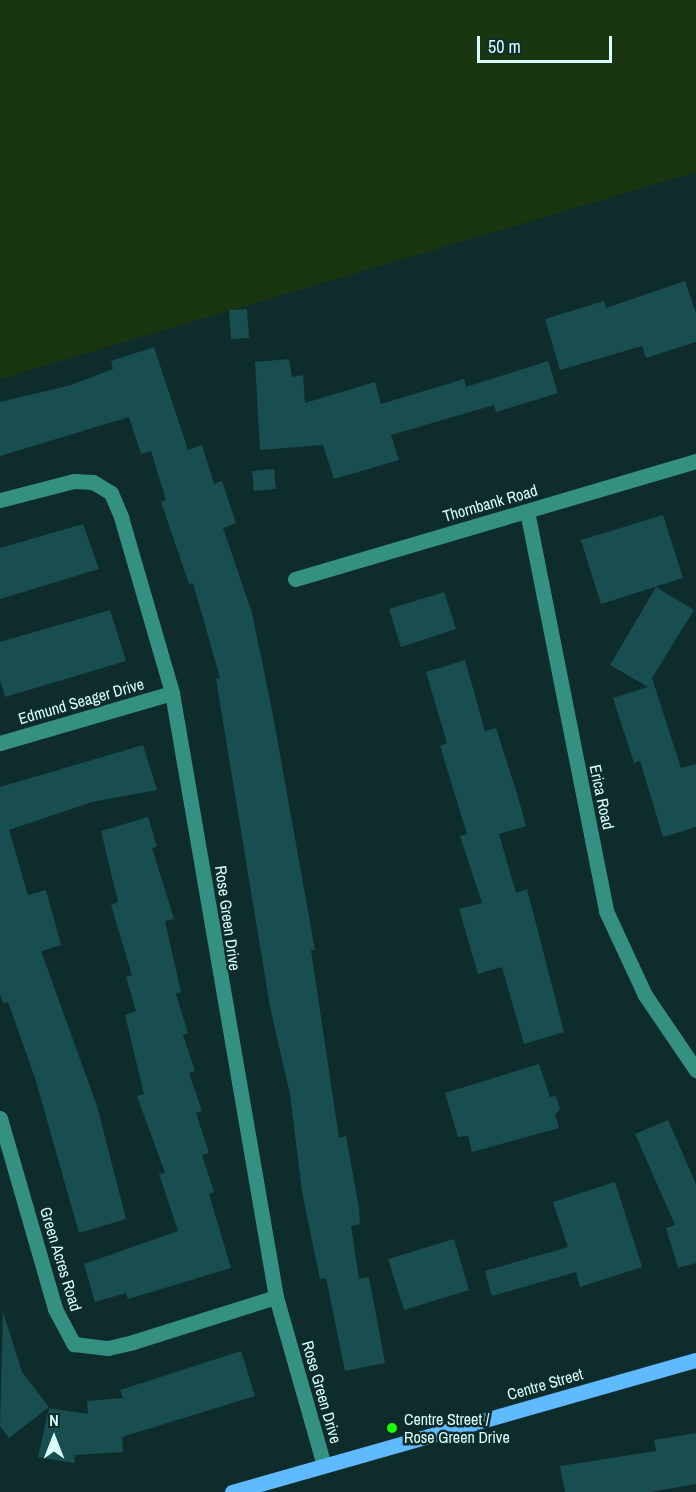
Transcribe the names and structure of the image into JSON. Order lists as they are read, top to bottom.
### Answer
{
  "streets": {
    "main road": ["Centre Street"],
    "street": [
      "Thornbank Road",
      "Edmund Seager Drive",
      "Erica Road",
      "Rose Green Drive",
      "Green Acres Road"
    ]
  },
  "crossings": [
    ["Thornbank Road", "Erica Road"],
    ["Edmund Seager Drive", "Rose Green Drive"],
    ["Rose Green Drive", "Green Acres Road"],
    ["Rose Green Drive", "Centre Street"]
  ],
  "places": ["Centre Street / Rose Green Drive"],
  "scale_bar": "50 m",
  "north": "top"
}
